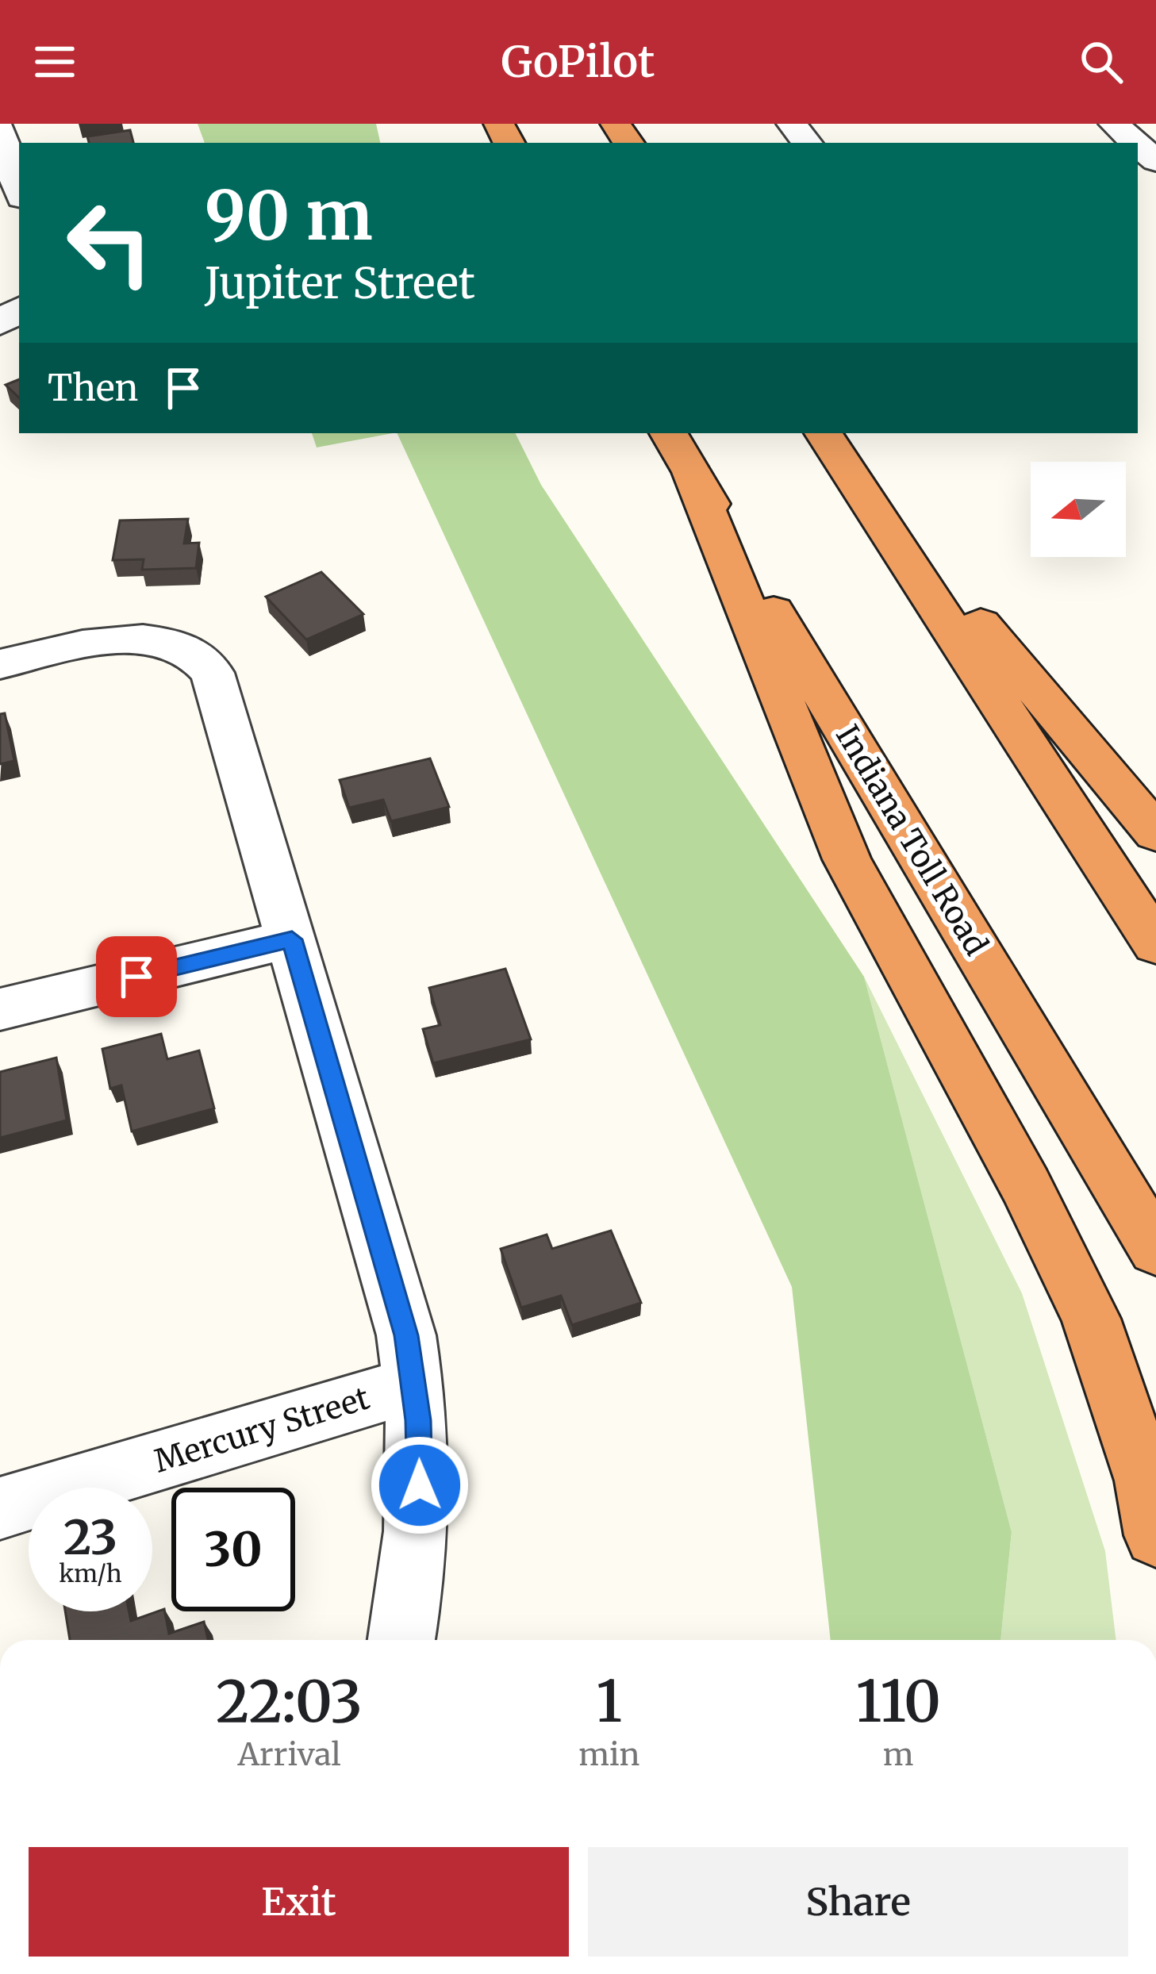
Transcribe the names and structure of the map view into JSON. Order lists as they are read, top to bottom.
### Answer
{
  "streets": {
    "highway": ["Indiana Toll Road"],
    "street": ["Mercury Street"]
  },
  "north": "left",
  "page": {
    "header": "GoPilot",
    "turn": ["90 m", "Jupiter Street"],
    "then": "Then",
    "speed": "23 km/h",
    "limit": "30",
    "eta": [
      "22:03",
      "Arrival",
      "1",
      "min",
      "110",
      "m"
    ],
    "buttons": ["Exit", "Share"]
  }
}
